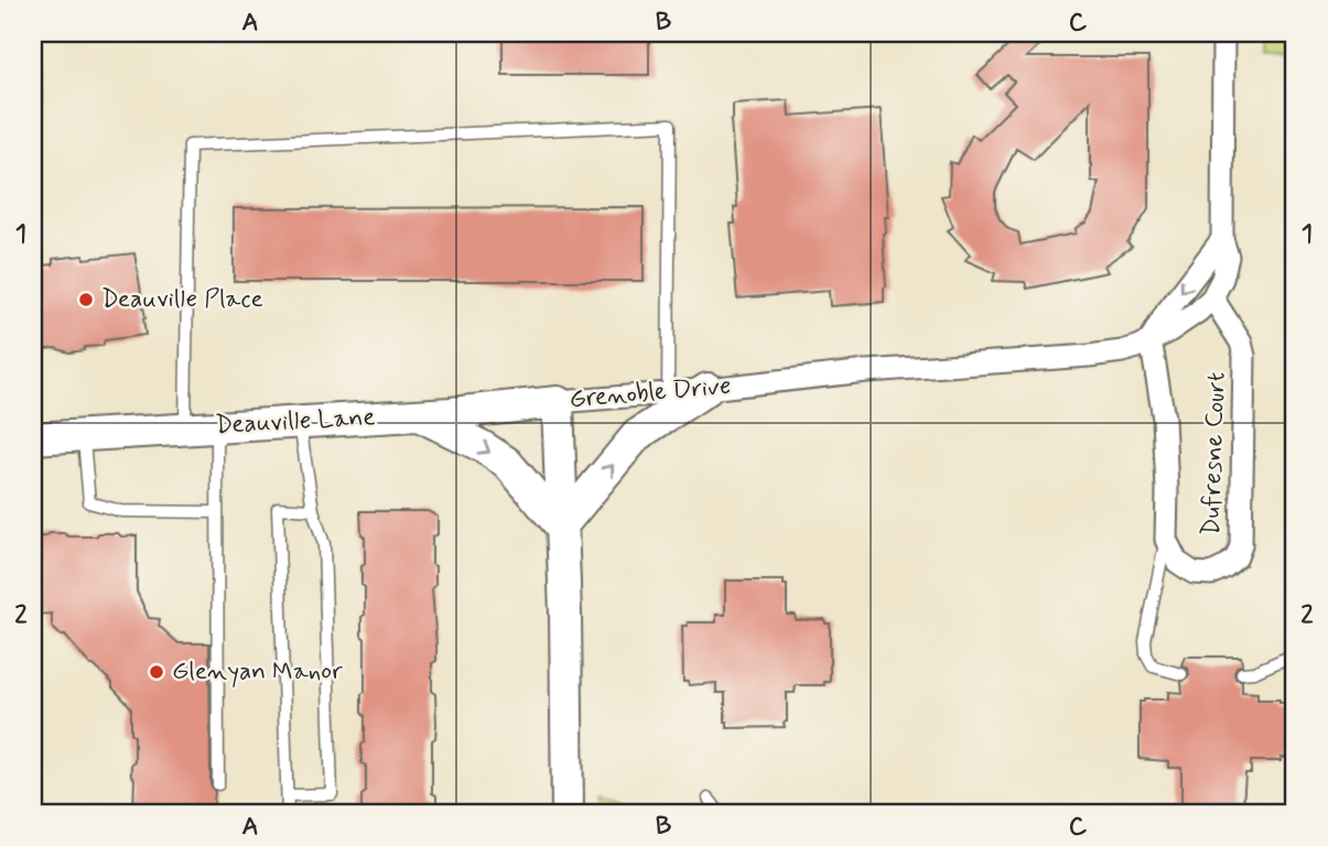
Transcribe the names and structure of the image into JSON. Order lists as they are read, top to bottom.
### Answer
{
  "streets": {
    "street": ["Grenoble Drive", "Deauville Lane", "Dufresne Court"]
  },
  "crossings": [
    ["Grenoble Drive", "Deauville Lane"],
    ["Grenoble Drive", "Dufresne Court"]
  ],
  "places": ["Deauville Place", "Glenyan Manor"],
  "grid": {
    "columns": ["A", "B", "C"],
    "rows": ["1", "2"]
  }
}
